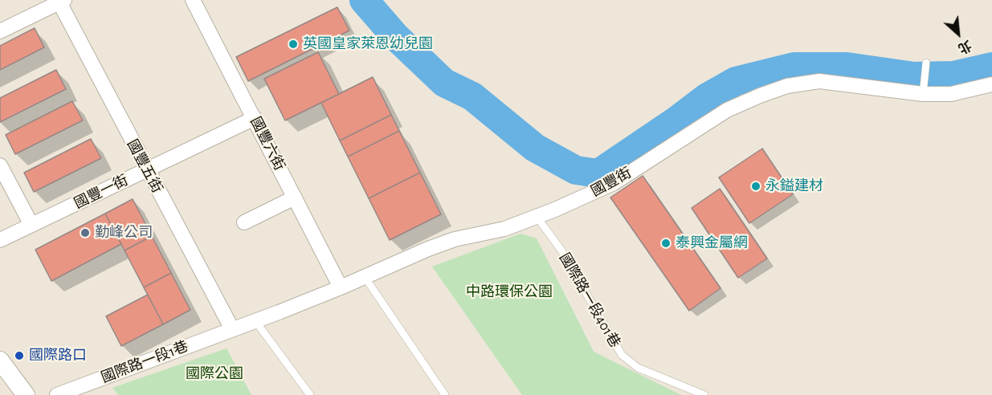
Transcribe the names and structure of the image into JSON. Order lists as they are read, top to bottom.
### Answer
{
  "streets": {
    "street": [
      "國豐六街",
      "國豐五街",
      "國豐街",
      "國豐一街",
      "國際路一段1巷"
    ],
    "lane": ["國際路一段401巷"]
  },
  "crossings": [
    ["國豐六街", "國豐街"],
    ["國豐六街", "國豐一街"],
    ["國豐五街", "國豐街"],
    ["國豐五街", "國豐一街"],
    ["國豐五街", "國際路一段1巷"],
    ["國豐街", "國際路一段401巷"],
    ["國豐街", "國際路一段1巷"]
  ],
  "parks": ["中路環保公園", "國際公園"],
  "places": [
    "英國皇家萊恩幼兒園",
    "永鎰建材",
    "勤峰公司",
    "泰興金屬網",
    "國際路口"
  ],
  "north": "bottom right"
}
